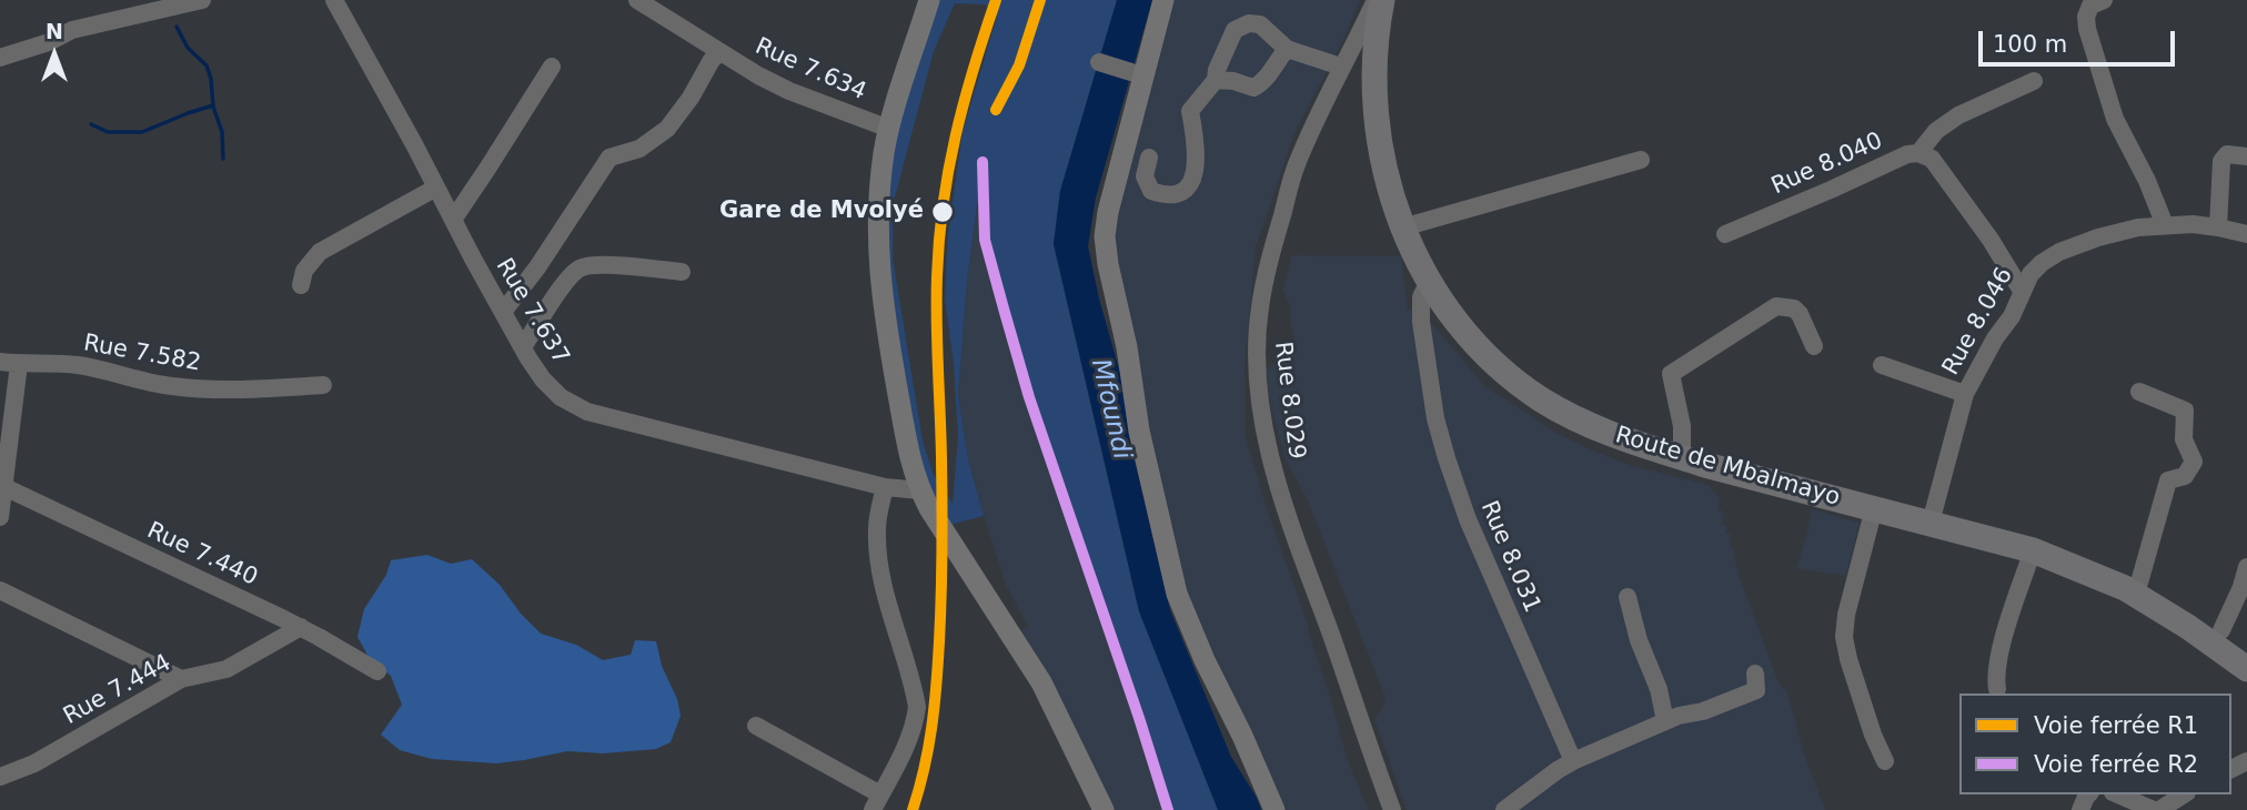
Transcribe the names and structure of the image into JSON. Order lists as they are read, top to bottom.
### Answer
{
  "streets": {
    "highway": ["Route de Mbalmayo"],
    "street": [
      "Rue 7.634",
      "Rue 8.040",
      "Rue 7.637",
      "Rue 8.046",
      "Rue 7.582",
      "Rue 8.029",
      "Rue 7.440",
      "Rue 8.031",
      "Rue 7.444"
    ]
  },
  "crossings": [
    ["Rue 8.040", "Rue 8.046"],
    ["Rue 8.046", "Route de Mbalmayo"],
    ["Route de Mbalmayo", "Rue 8.031"],
    ["Rue 7.440", "Rue 7.444"]
  ],
  "water": ["Mfoundi"],
  "places": ["Gare de Mvolyé"],
  "lines": ["rail line R1", "rail line R2"],
  "legend": ["Voie ferrée R1", "Voie ferrée R2"],
  "scale_bar": "100 m",
  "north": "top"
}
